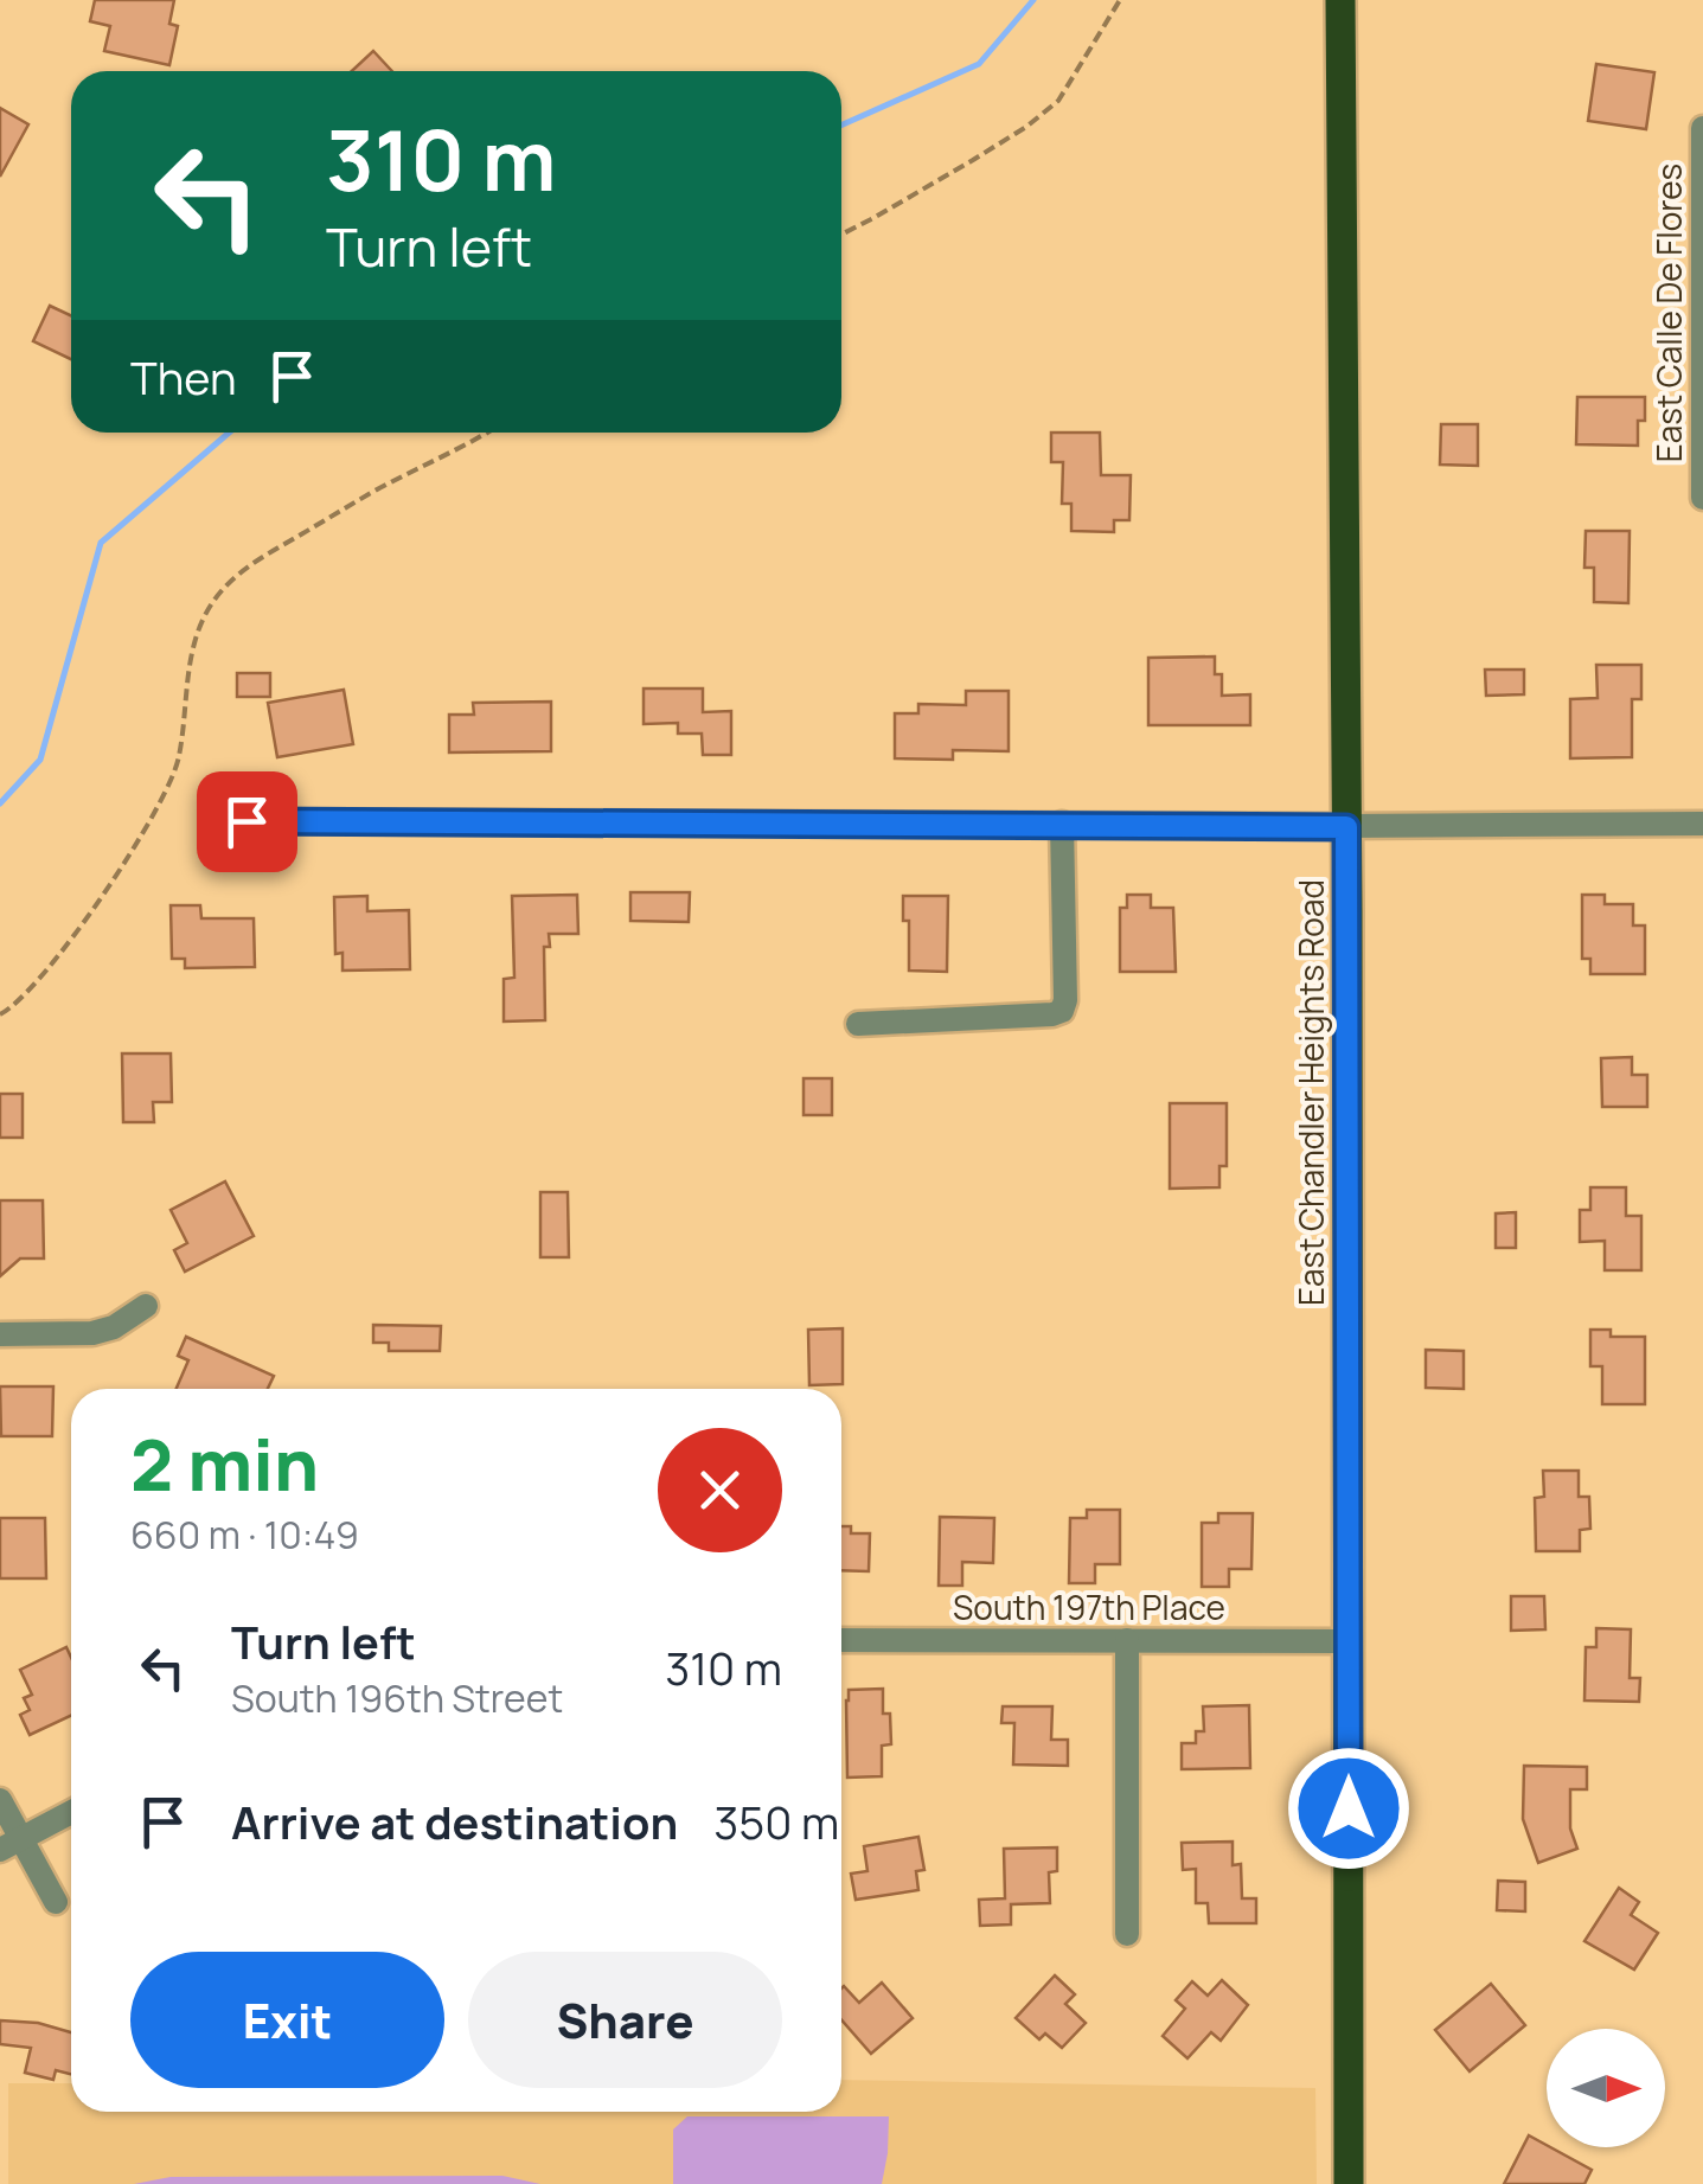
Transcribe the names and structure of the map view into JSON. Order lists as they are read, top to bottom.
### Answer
{
  "streets": {
    "main road": ["East Chandler Heights Road"],
    "street": ["East Calle De Flores", "South 197th Place"]
  },
  "crossings": [
    ["East Chandler Heights Road", "South 197th Place"]
  ],
  "north": "right",
  "page": {
    "turn": ["310 m", "Turn left"],
    "then": "Then",
    "heading": ["2 min", "660 m · 10:49"],
    "list": [
      {
        "name": "Turn left",
        "note": "South 196th Street",
        "value": "310 m"
      },
      {
        "name": "Arrive at destination",
        "value": "350 m"
      }
    ],
    "buttons": ["Exit", "Share"]
  }
}
